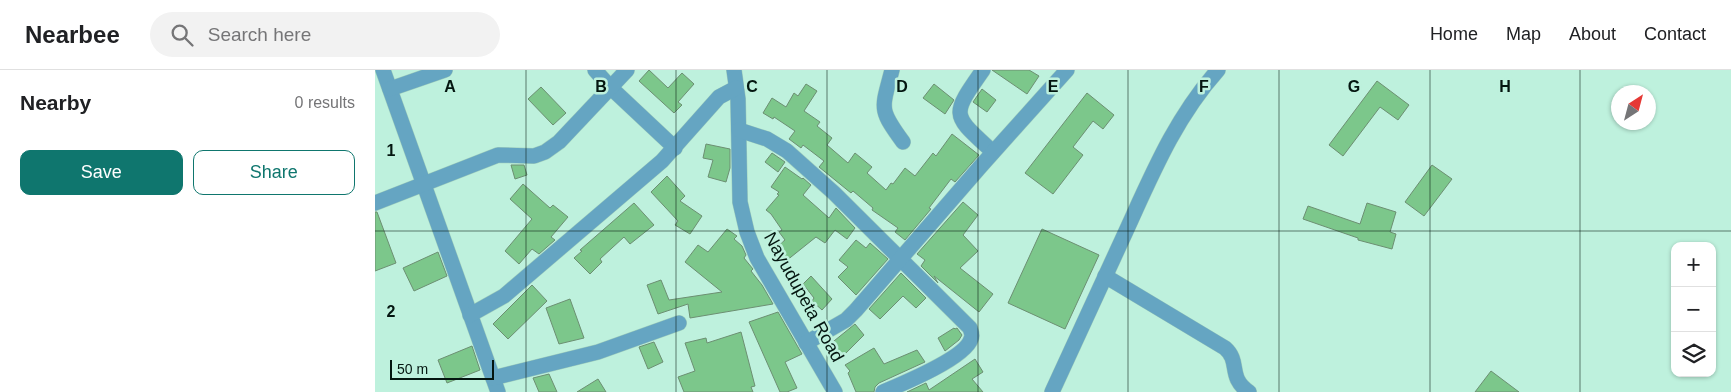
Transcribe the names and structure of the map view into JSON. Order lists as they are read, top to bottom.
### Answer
{
  "streets": {
    "street": ["Nayudupeta Road"]
  },
  "scale_bar": "50 m",
  "north": "top right",
  "page": {
    "header": "Nearbee",
    "search": "Search here",
    "nav": [
      "Home",
      "Map",
      "About",
      "Contact"
    ],
    "heading": ["Nearby", "0 results"],
    "buttons": ["Save", "Share"],
    "map_buttons": ["+", "−"],
    "scale": "50 m"
  },
  "grid": {
    "columns": [
      "A",
      "B",
      "C",
      "D",
      "E",
      "F",
      "G",
      "H"
    ],
    "rows": ["1", "2"]
  }
}
